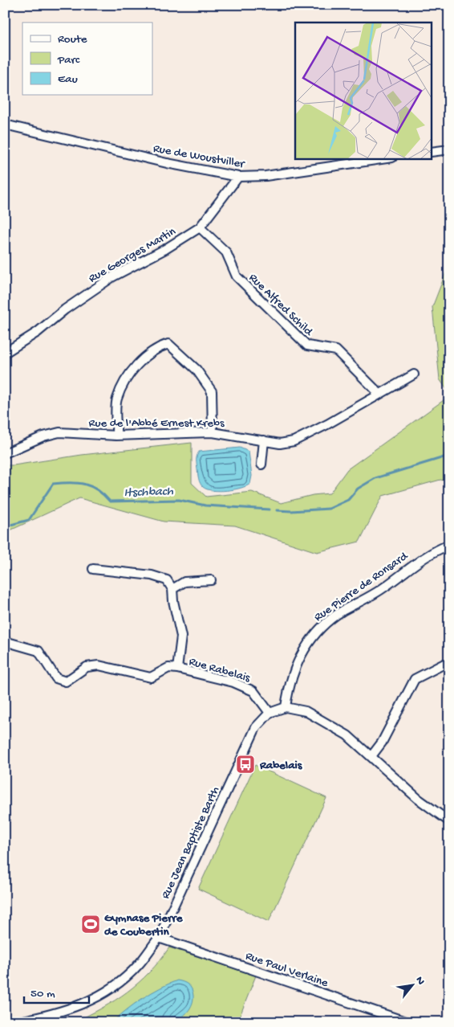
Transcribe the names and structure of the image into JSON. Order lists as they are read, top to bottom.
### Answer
{
  "streets": {
    "street": [
      "Rue de Woustviller",
      "Rue Georges Martin",
      "Rue Alfred Schild",
      "Rue de l'Abbé Ernest Krebs",
      "Rue Pierre de Ronsard",
      "Rue Rabelais",
      "Rue Jean Baptiste Barth",
      "Rue Paul Verlaine"
    ]
  },
  "crossings": [
    ["Rue de Woustviller", "Rue Georges Martin"],
    ["Rue Georges Martin", "Rue Alfred Schild"],
    ["Rue Alfred Schild", "Rue de l'Abbé Ernest Krebs"],
    ["Rue Rabelais", "Rue Jean Baptiste Barth"],
    ["Rue Jean Baptiste Barth", "Rue Paul Verlaine"]
  ],
  "water": ["Itschbach"],
  "places": {
    "bus stop": ["Rabelais"],
    "sports": ["Gymnase Pierre de Coubertin"]
  },
  "legend": ["Route", "Parc", "Eau"],
  "scale_bar": "50 m",
  "north": "top right"
}
